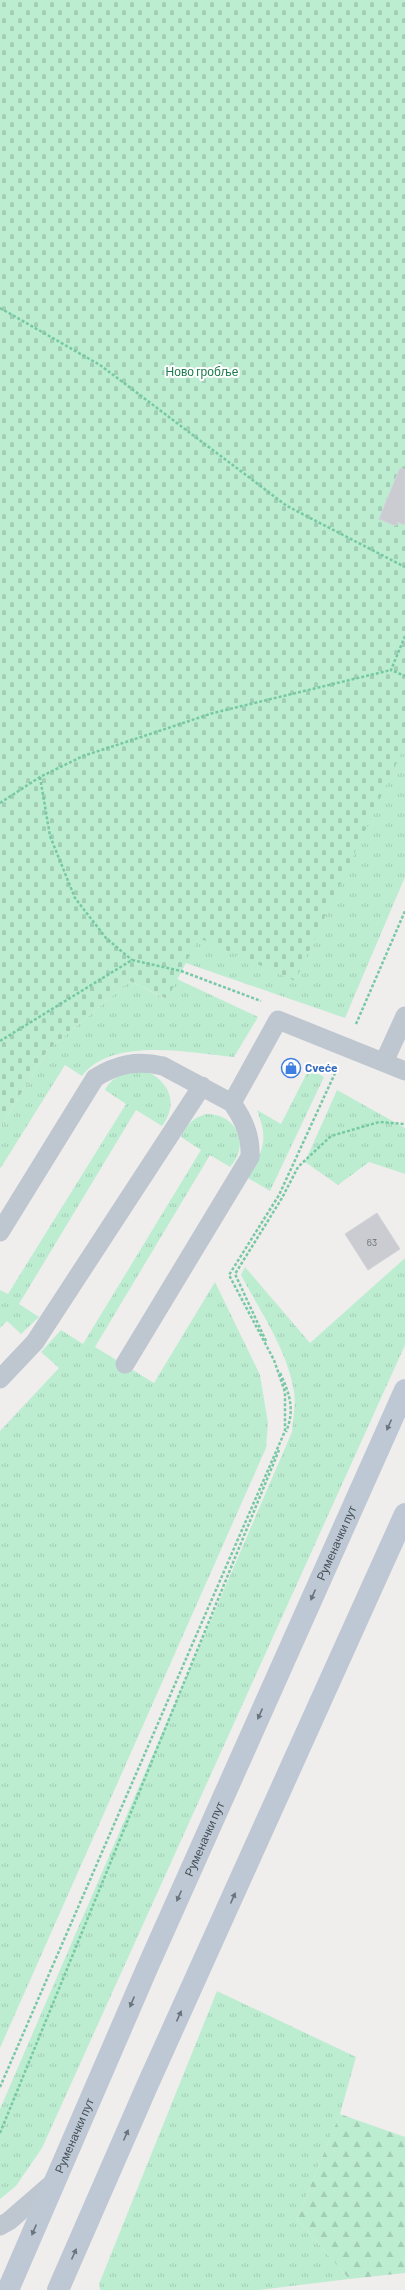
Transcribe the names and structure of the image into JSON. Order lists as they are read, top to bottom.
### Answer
{
  "streets": {
    "main road": ["Руменачки пут"]
  },
  "parks": ["Ново гробље"],
  "places": {
    "shop": ["Cveće"]
  },
  "house_numbers": ["63"]
}
